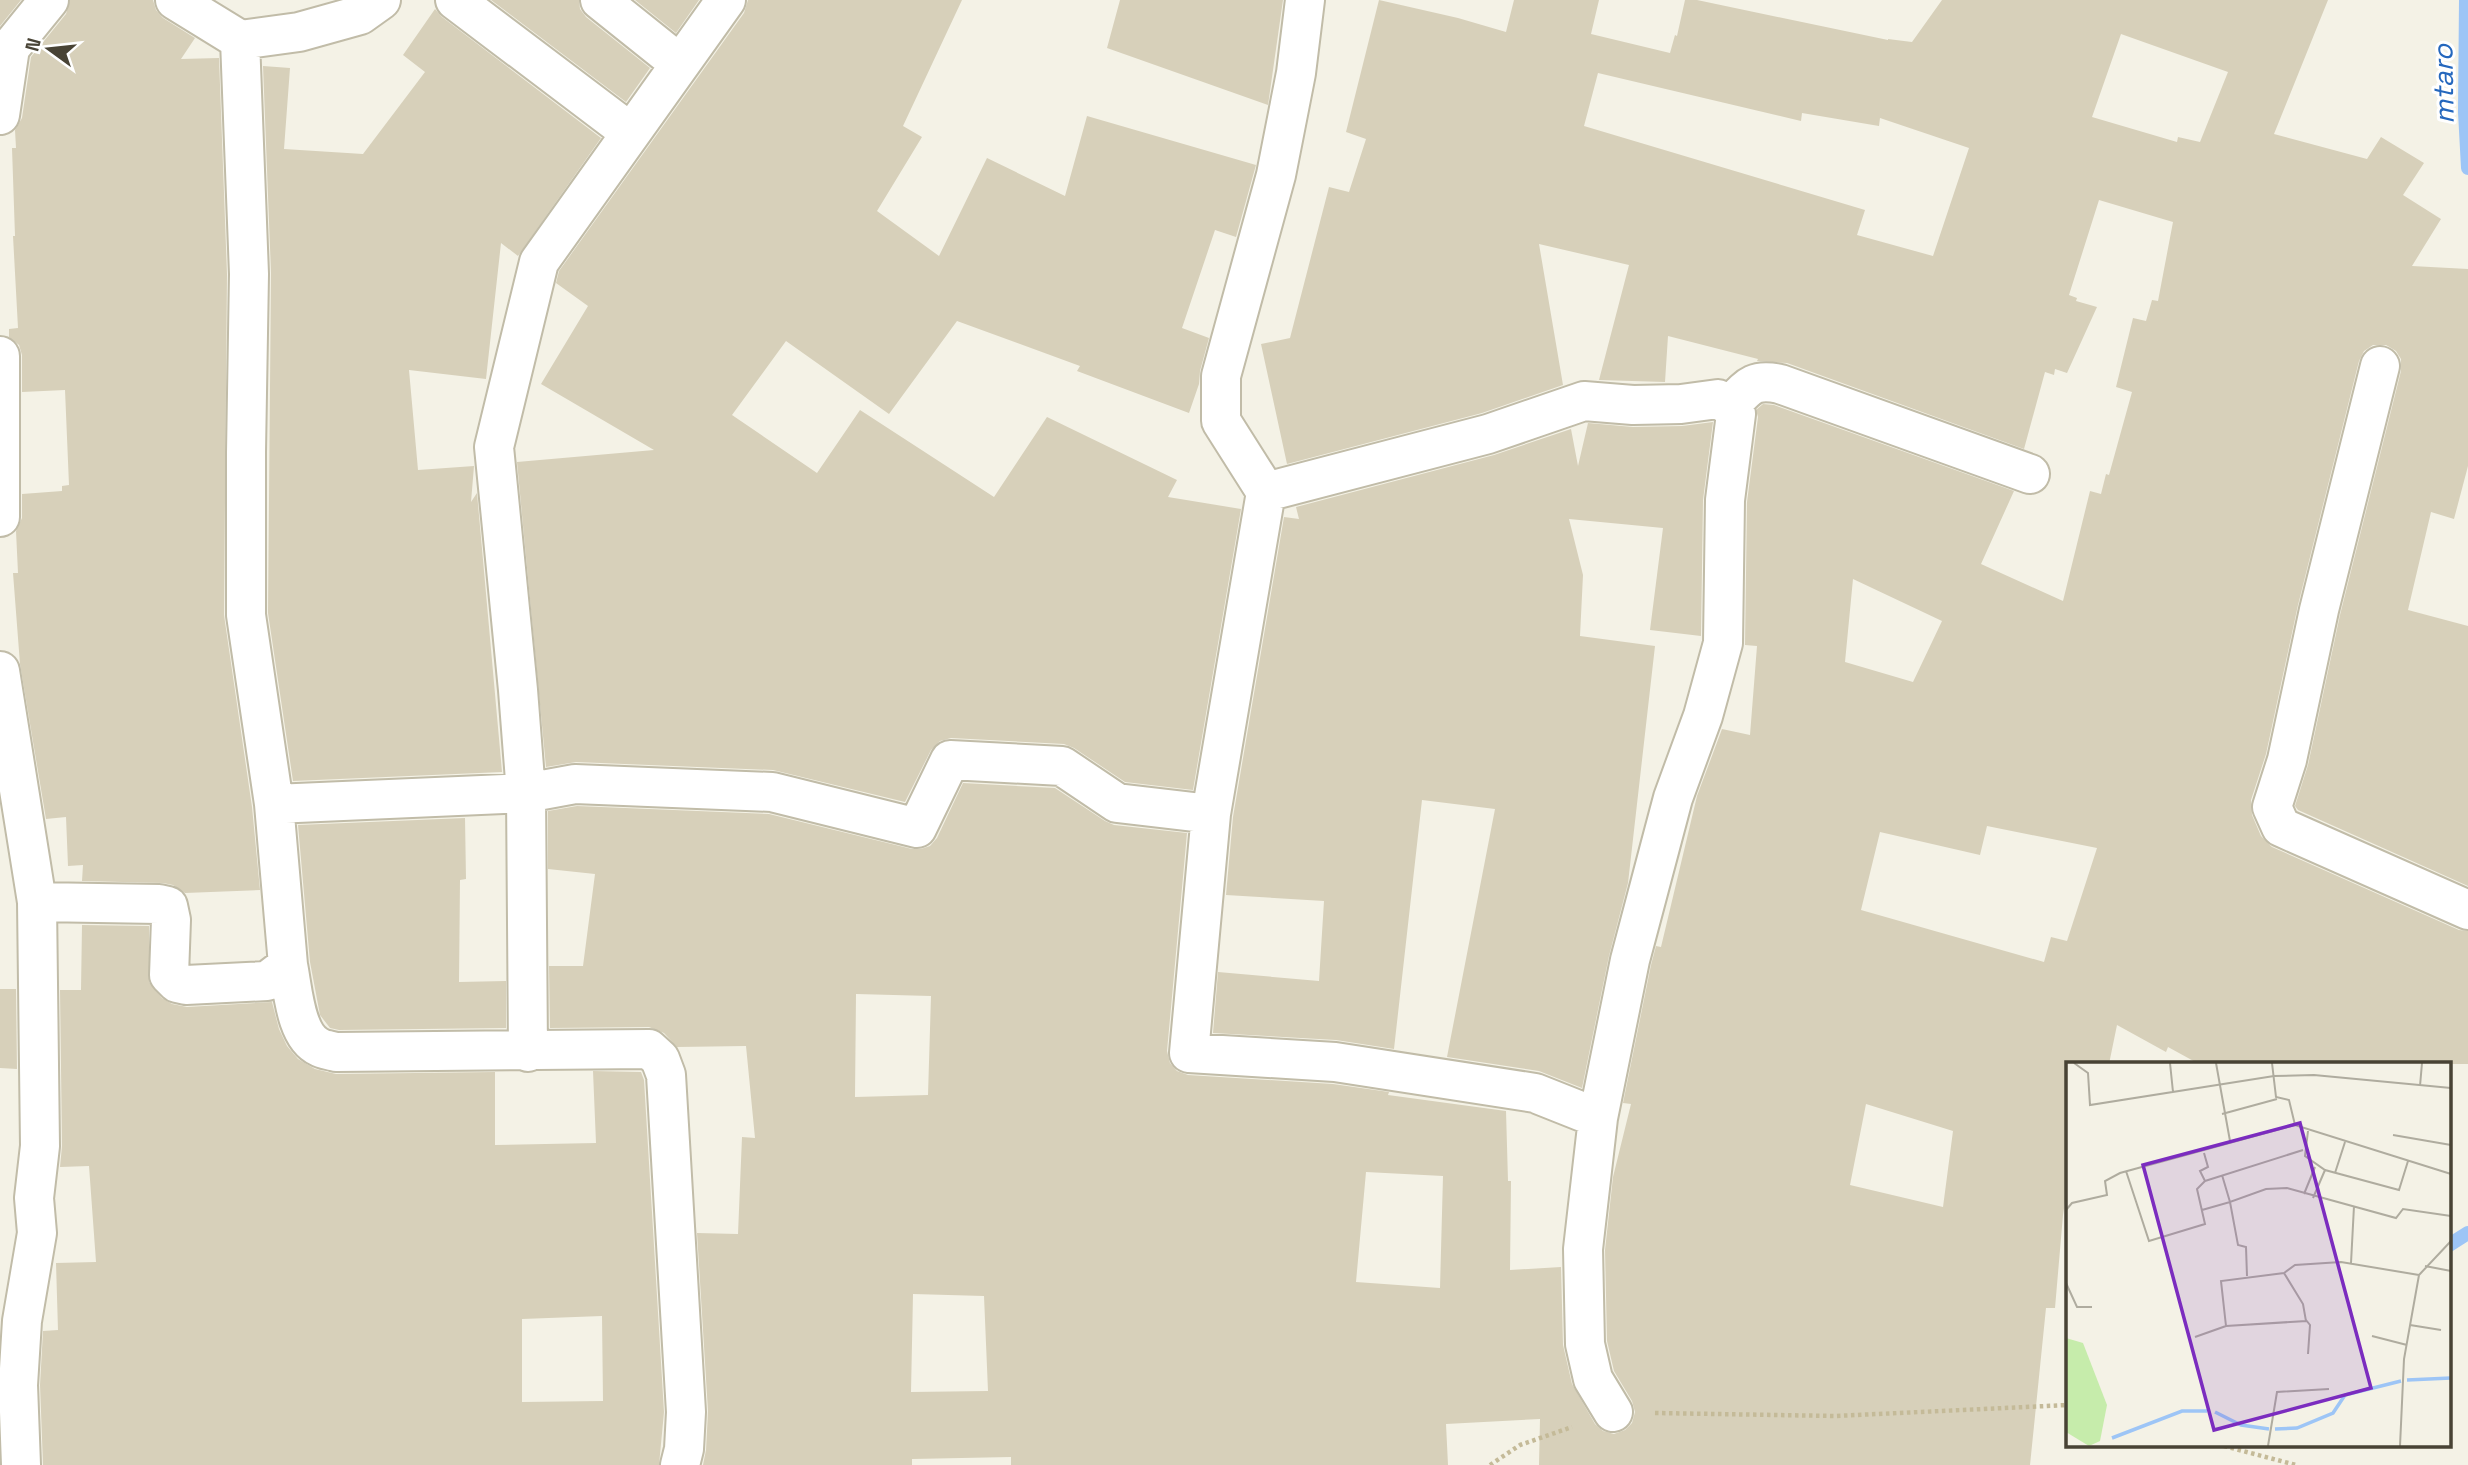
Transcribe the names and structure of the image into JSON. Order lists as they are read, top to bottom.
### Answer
{
  "water": ["mtaro"],
  "north": "left"
}
